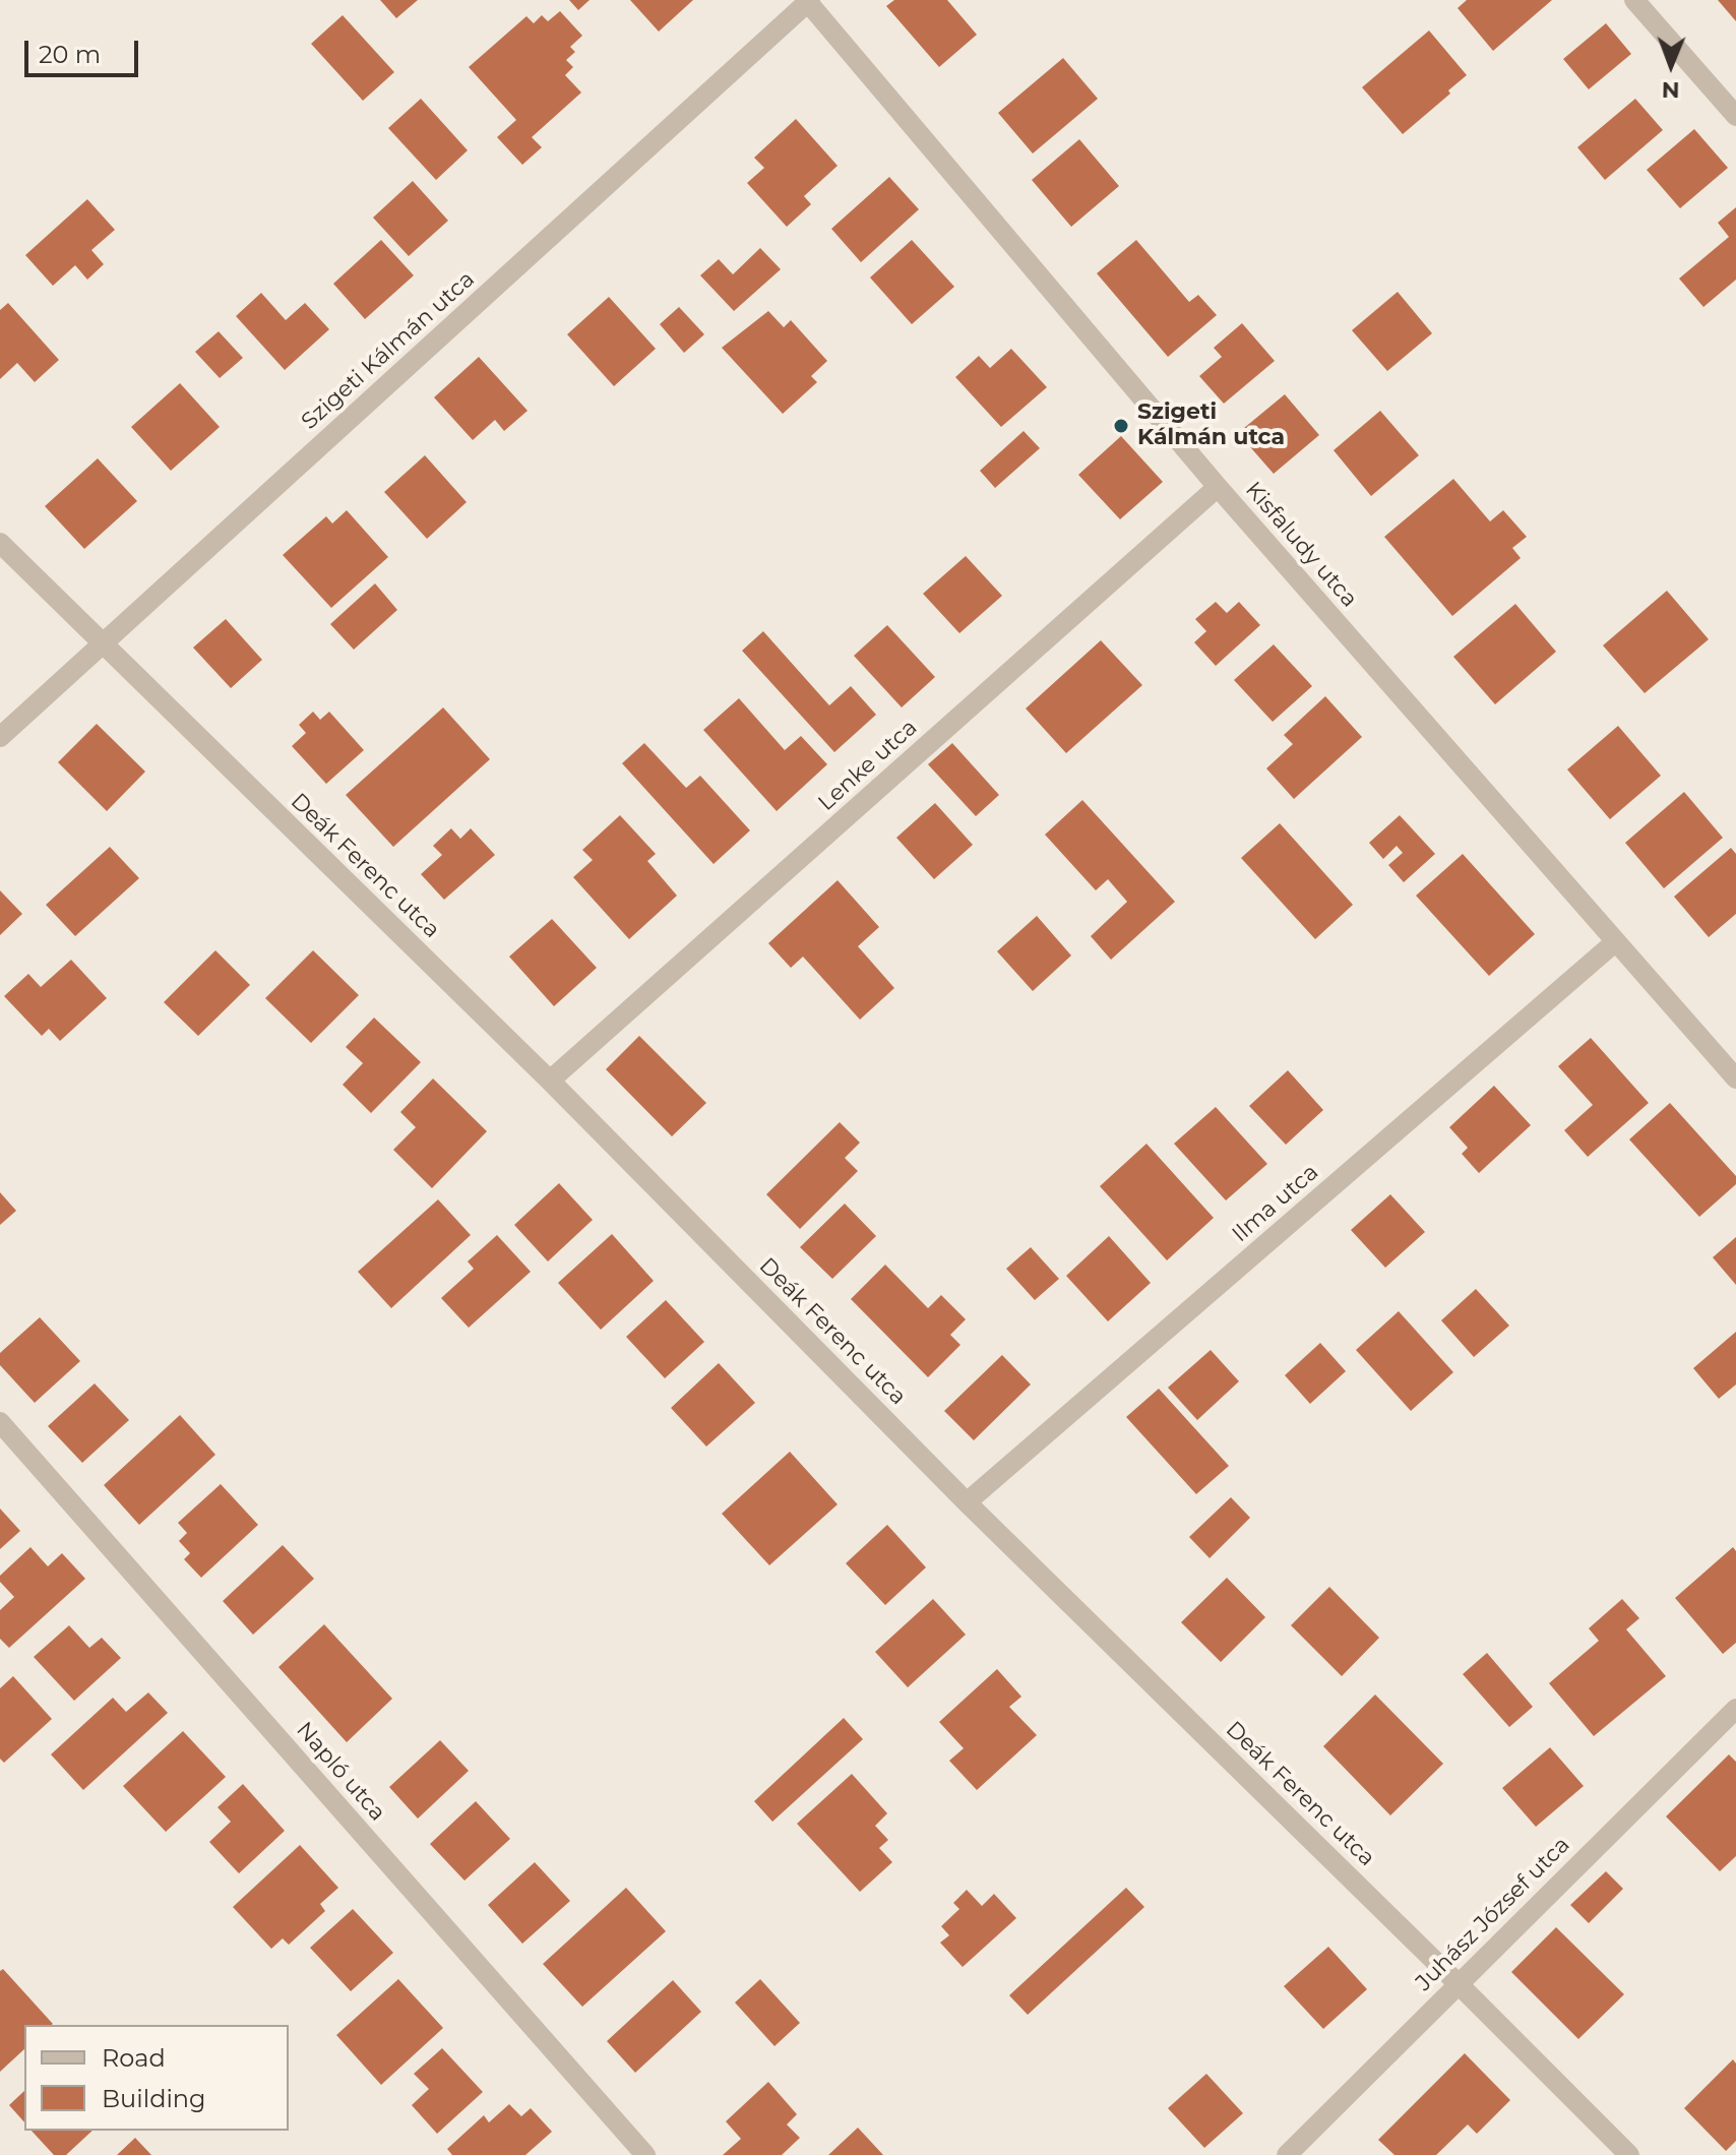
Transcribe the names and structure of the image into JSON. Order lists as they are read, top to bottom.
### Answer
{
  "streets": {
    "street": [
      "Szigeti Kálmán utca",
      "Kisfaludy utca",
      "Lenke utca",
      "Deák Ferenc utca",
      "Ilma utca",
      "Napló utca",
      "Juhász József utca"
    ]
  },
  "crossings": [
    ["Szigeti Kálmán utca", "Kisfaludy utca"],
    ["Szigeti Kálmán utca", "Deák Ferenc utca"],
    ["Kisfaludy utca", "Lenke utca"],
    ["Kisfaludy utca", "Ilma utca"],
    ["Lenke utca", "Deák Ferenc utca"],
    ["Deák Ferenc utca", "Ilma utca"],
    ["Deák Ferenc utca", "Juhász József utca"]
  ],
  "places": ["Szigeti Kálmán utca"],
  "legend": ["Road", "Building"],
  "scale_bar": "20 m",
  "north": "bottom"
}
